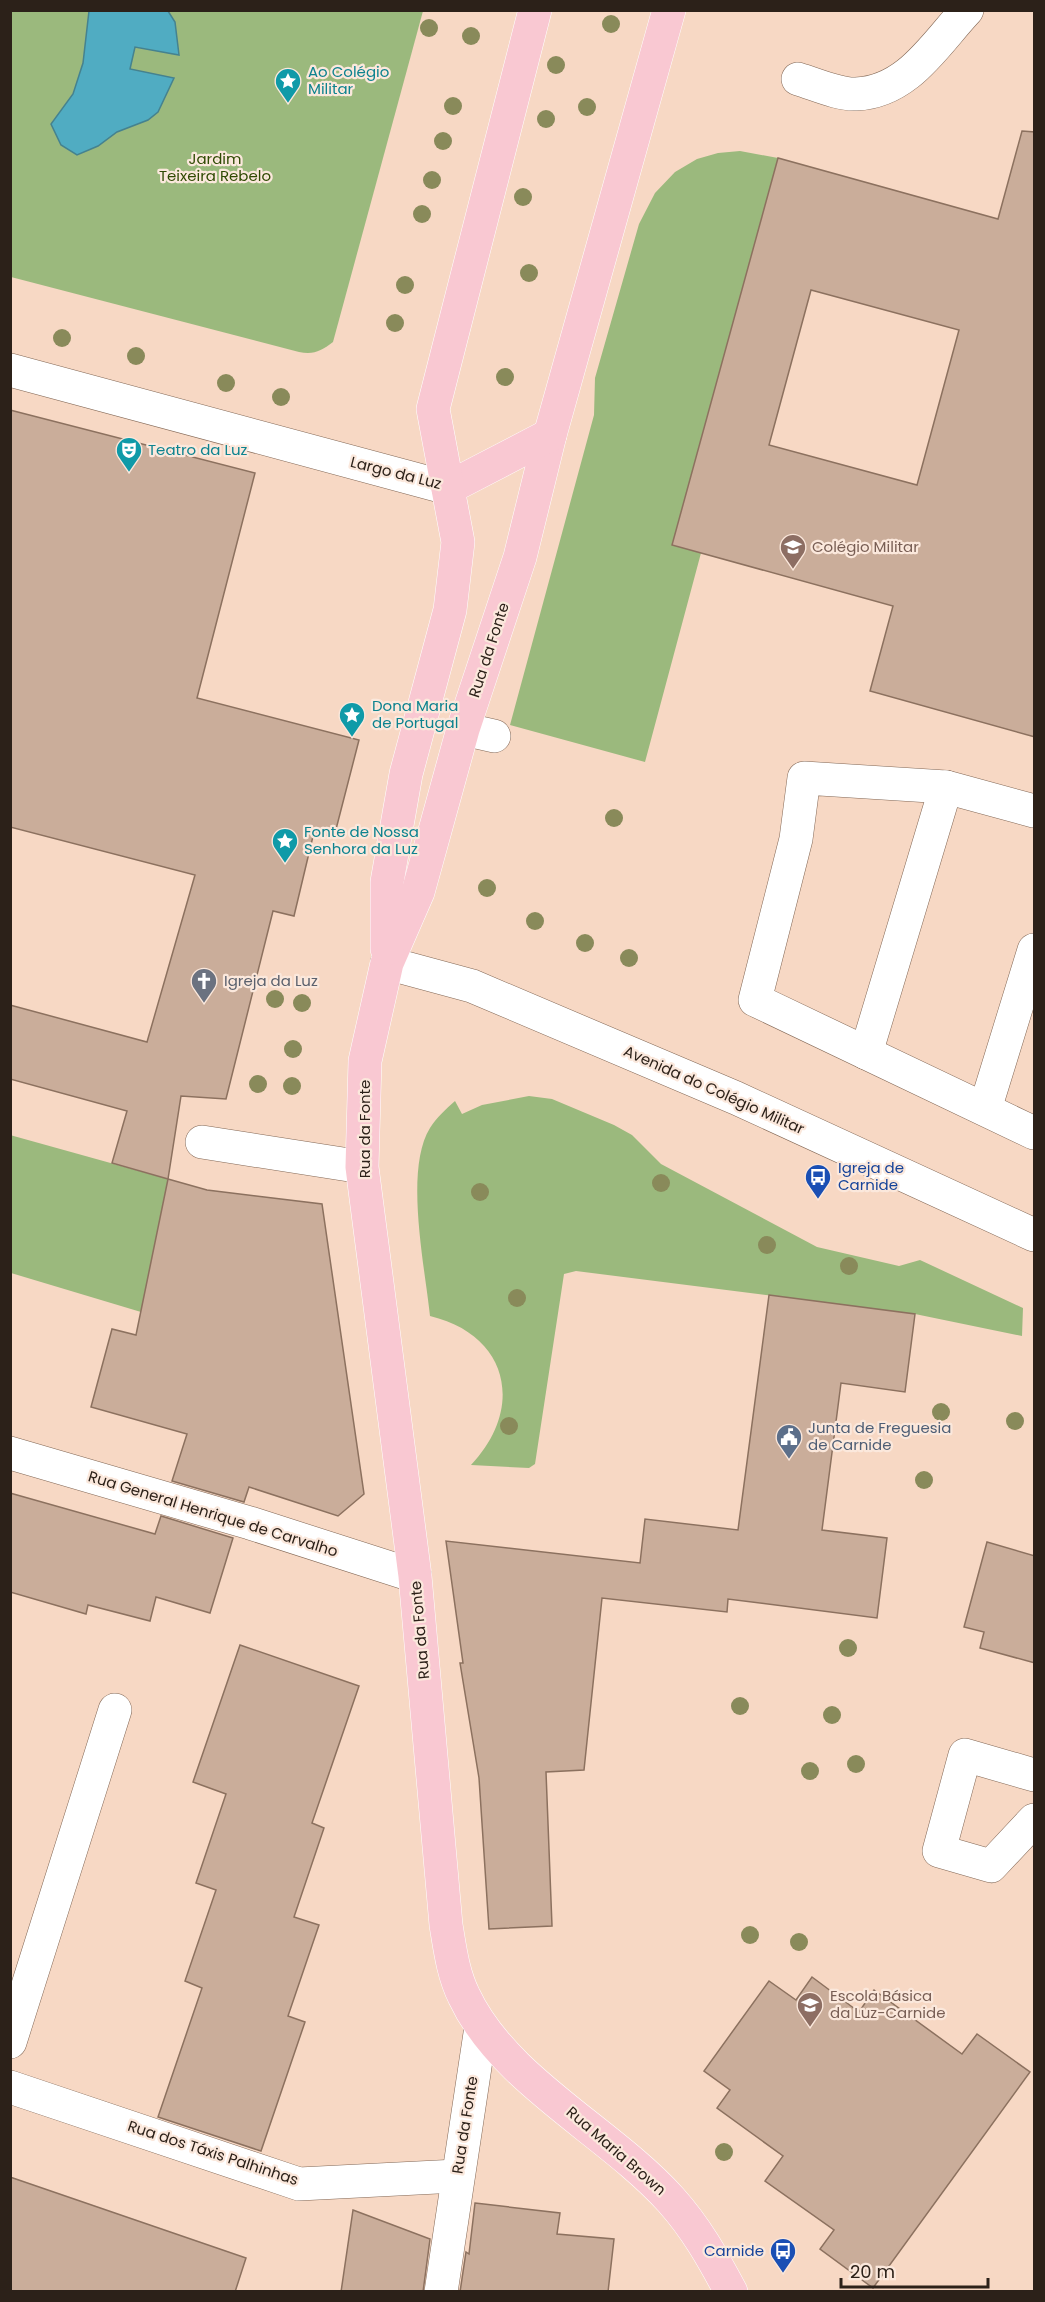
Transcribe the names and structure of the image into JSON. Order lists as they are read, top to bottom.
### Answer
{
  "streets": {
    "main road": ["Largo da Luz", "Rua da Fonte", "Rua Maria Brown"],
    "street": ["Avenida do Colégio Militar", "Rua General Henrique de Carvalho", "Rua dos Táxis Palhinhas"]
  },
  "crossings": [
    ["Largo da Luz", "Rua da Fonte"],
    ["Rua da Fonte", "Avenida do Colégio Militar"],
    ["Rua da Fonte", "Rua General Henrique de Carvalho"],
    ["Rua da Fonte", "Rua Maria Brown"],
    ["Rua da Fonte", "Rua dos Táxis Palhinhas"]
  ],
  "parks": ["Jardim Teixeira Rebelo"],
  "places": {
    "place": ["Ao Colégio Militar", "Dona Maria de Portugal", "Fonte de Nossa Senhora da Luz"],
    "theatre": ["Teatro da Luz"],
    "school or university": ["Colégio Militar", "Escola Básica da Luz-Carnide"],
    "church": ["Igreja da Luz"],
    "bus stop": ["Igreja de Carnide", "Carnide"],
    "public building": ["Junta de Freguesia de Carnide"]
  },
  "scale_bar": "20 m"
}
